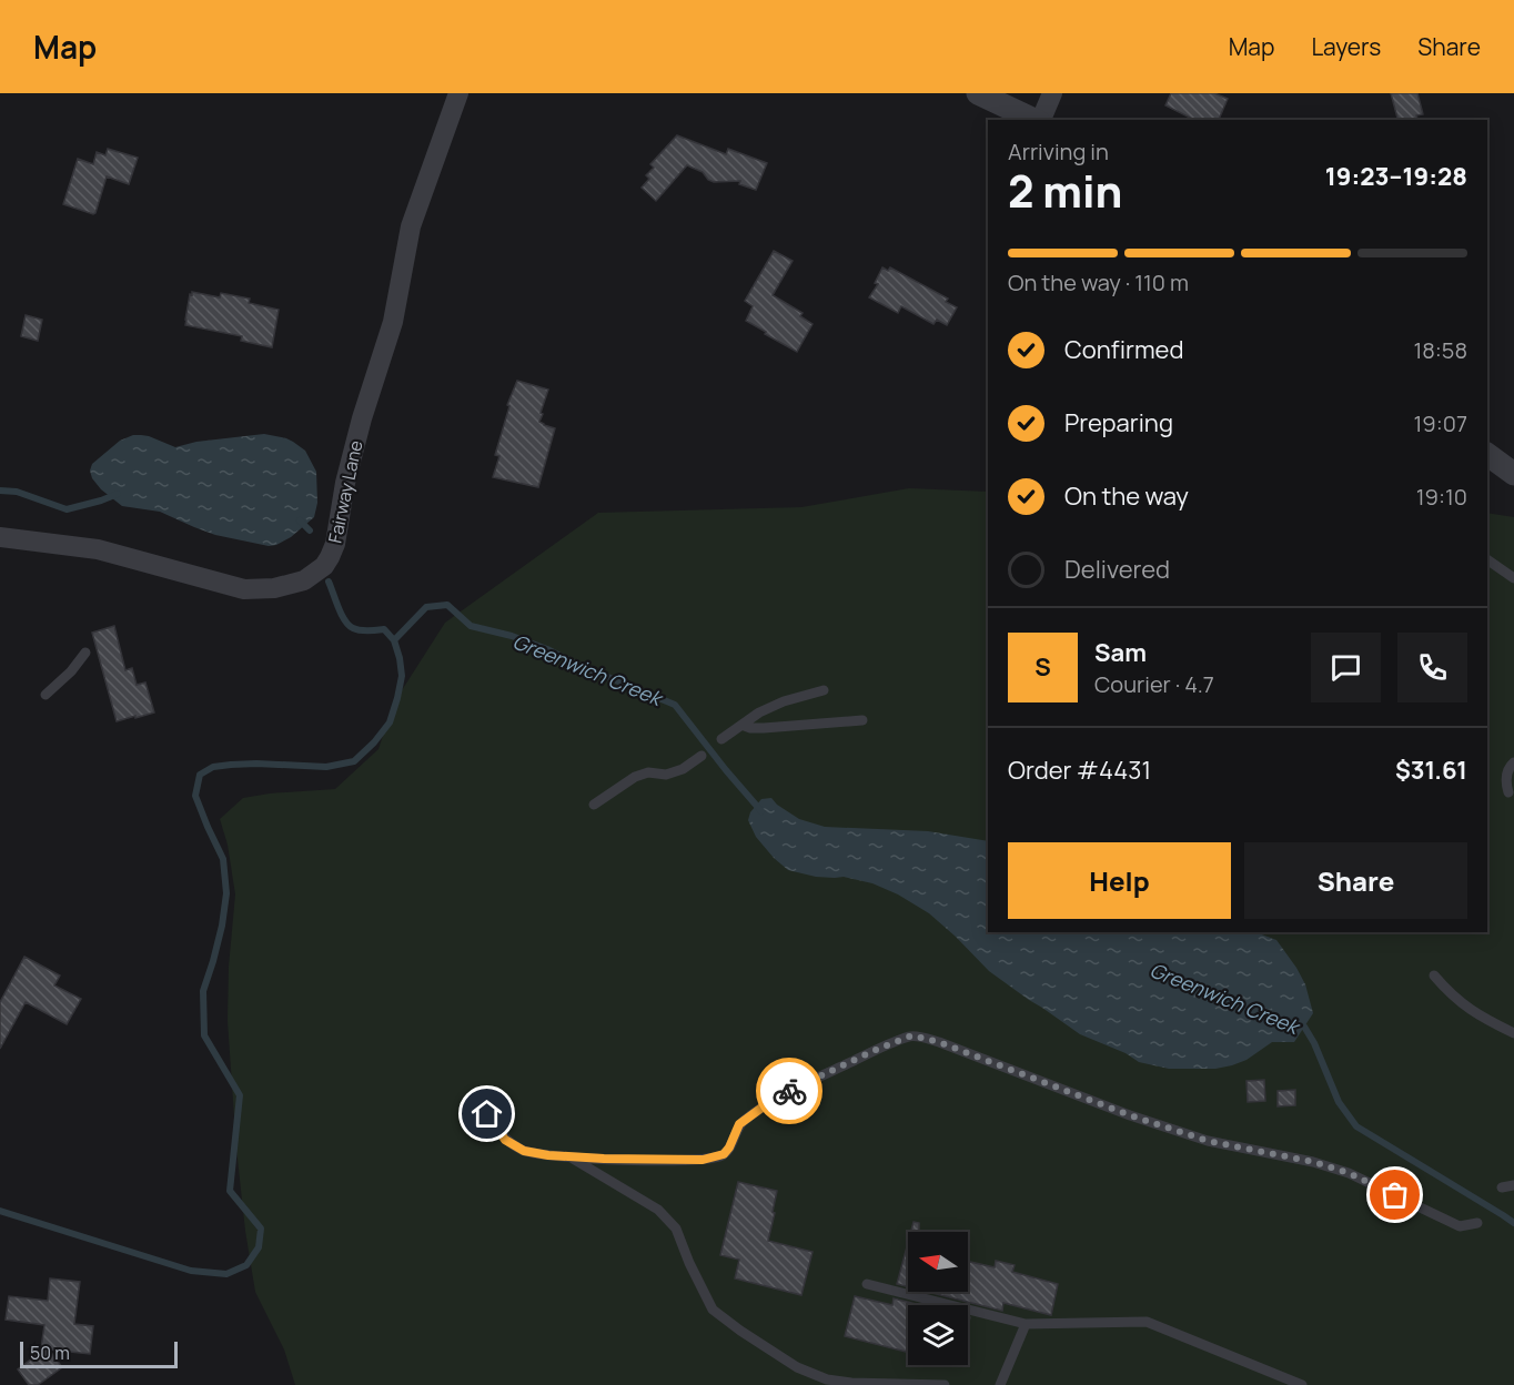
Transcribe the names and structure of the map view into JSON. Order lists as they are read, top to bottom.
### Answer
{
  "streets": {
    "street": ["Fairway Lane"]
  },
  "water": ["Greenwich Creek"],
  "scale_bar": "50 m",
  "north": "left",
  "page": {
    "header": "Map",
    "nav": ["Map", "Layers", "Share"],
    "heading": ["2 min", "Arriving in", "19:23–19:28"],
    "panel": [
      "Sam",
      "Courier · 4.7",
      "Order #4431",
      "$31.61"
    ],
    "bar": "On the way · 110 m",
    "list": [
      ["Confirmed", "18:58"],
      ["Preparing", "19:07"],
      ["On the way", "19:10"],
      "Delivered"
    ],
    "round": "S",
    "buttons": ["Help", "Share"],
    "scale": "50 m"
  }
}
